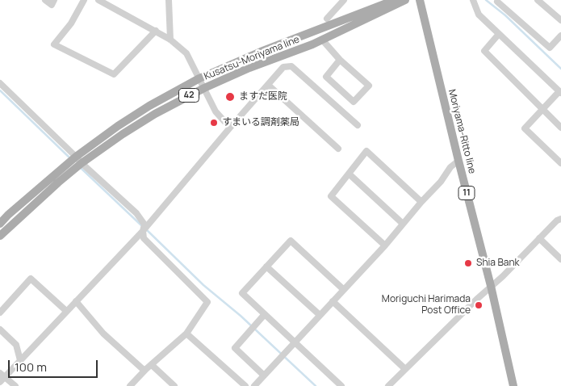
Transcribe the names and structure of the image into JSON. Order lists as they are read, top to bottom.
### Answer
{
  "streets": {
    "main road": [
      "Kusatsu-Moriyama line",
      "42",
      "Moriyama-Ritto line",
      "11"
    ]
  },
  "places": [
    "ますだ医院",
    "すまいる調剤薬局",
    "Shia Bank",
    "Moriguchi Harimada Post Office"
  ],
  "scale_bar": "100 m"
}
